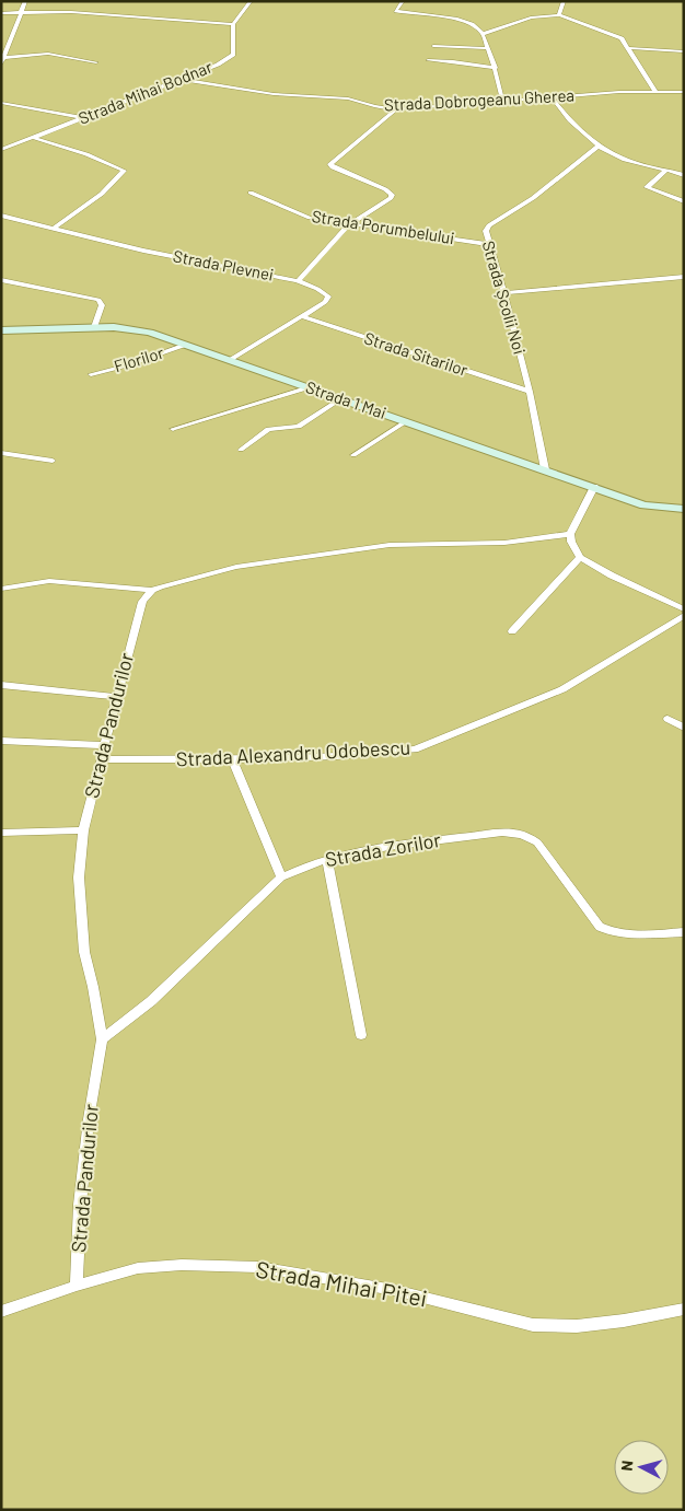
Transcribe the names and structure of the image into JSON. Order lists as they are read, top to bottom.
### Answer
{
  "streets": {
    "main road": ["Strada 1 Mai"],
    "street": [
      "Strada Mihai Bodnar",
      "Strada Dobrogeanu Gherea",
      "Strada Porumbelului",
      "Strada Plevnei",
      "Strada Școlii Noi",
      "Strada Sitarilor",
      "Florilor",
      "Strada Pandurilor",
      "Strada Alexandru Odobescu",
      "Strada Zorilor",
      "Strada Mihai Pitei"
    ]
  },
  "crossings": [
    ["Strada Mihai Bodnar", "Strada Dobrogeanu Gherea"],
    ["Strada Porumbelului", "Strada Școlii Noi"],
    ["Strada Plevnei", "Strada Sitarilor"],
    ["Strada Plevnei", "Strada 1 Mai"],
    ["Strada Școlii Noi", "Strada Sitarilor"],
    ["Strada Școlii Noi", "Strada 1 Mai"],
    ["Florilor", "Strada 1 Mai"],
    ["Strada Pandurilor", "Strada Alexandru Odobescu"],
    ["Strada Pandurilor", "Strada Zorilor"],
    ["Strada Pandurilor", "Strada Mihai Pitei"]
  ],
  "north": "left"
}
